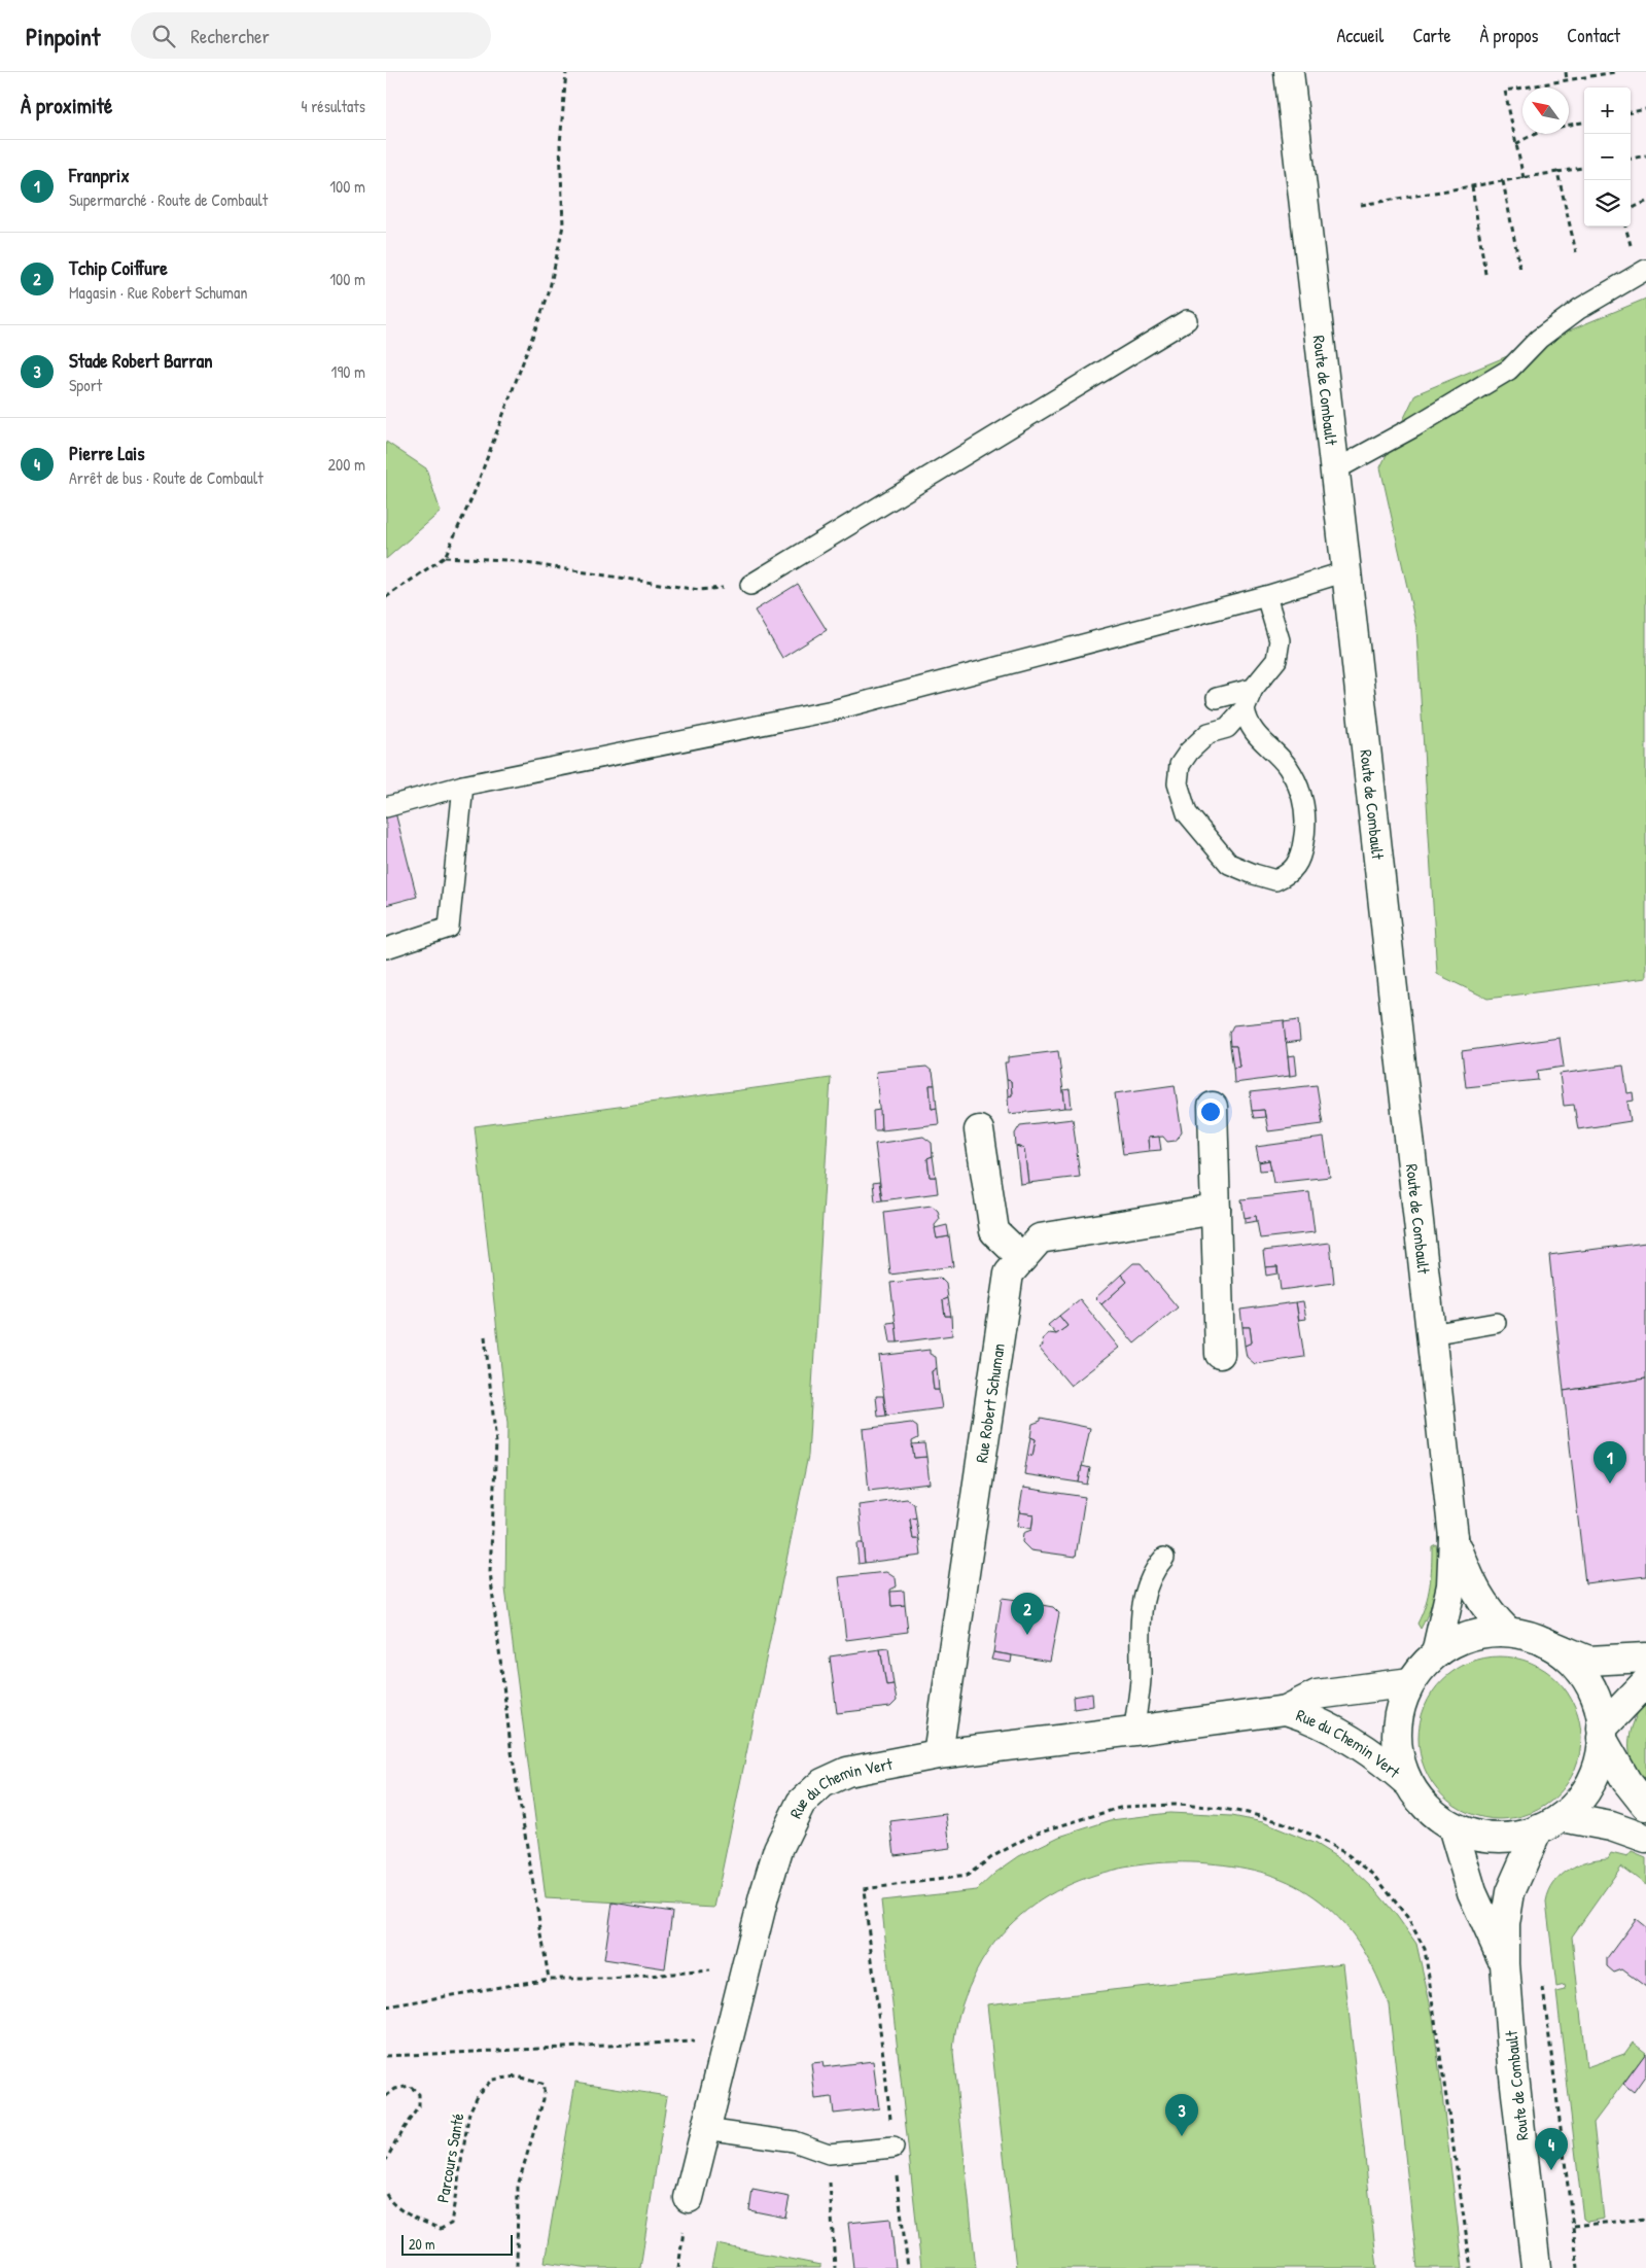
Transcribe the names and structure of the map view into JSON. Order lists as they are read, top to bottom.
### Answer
{
  "streets": {
    "street": ["Route de Combault", "Rue Robert Schuman", "Rue du Chemin Vert"],
    "path": ["Parcours Santé"]
  },
  "crossings": [
    ["Route de Combault", "Rue du Chemin Vert"],
    ["Rue Robert Schuman", "Rue du Chemin Vert"]
  ],
  "scale_bar": "20 m",
  "north": "top left",
  "page": {
    "header": "Pinpoint",
    "search": "Rechercher",
    "nav": [
      "Accueil",
      "Carte",
      "À propos",
      "Contact"
    ],
    "heading": ["À proximité", "4 résultats"],
    "map_buttons": ["+", "−"],
    "list": [
      {
        "mark": "1",
        "name": "Franprix",
        "note": "Supermarché · Route de Combault",
        "value": "100 m"
      },
      {
        "mark": "2",
        "name": "Tchip Coiffure",
        "note": "Magasin · Rue Robert Schuman",
        "value": "100 m"
      },
      {
        "mark": "3",
        "name": "Stade Robert Barran",
        "note": "Sport",
        "value": "190 m"
      },
      {
        "mark": "4",
        "name": "Pierre Lais",
        "note": "Arrêt de bus · Route de Combault",
        "value": "200 m"
      }
    ],
    "pins": [
      "1",
      "2",
      "3",
      "4"
    ],
    "scale": "20 m"
  }
}
